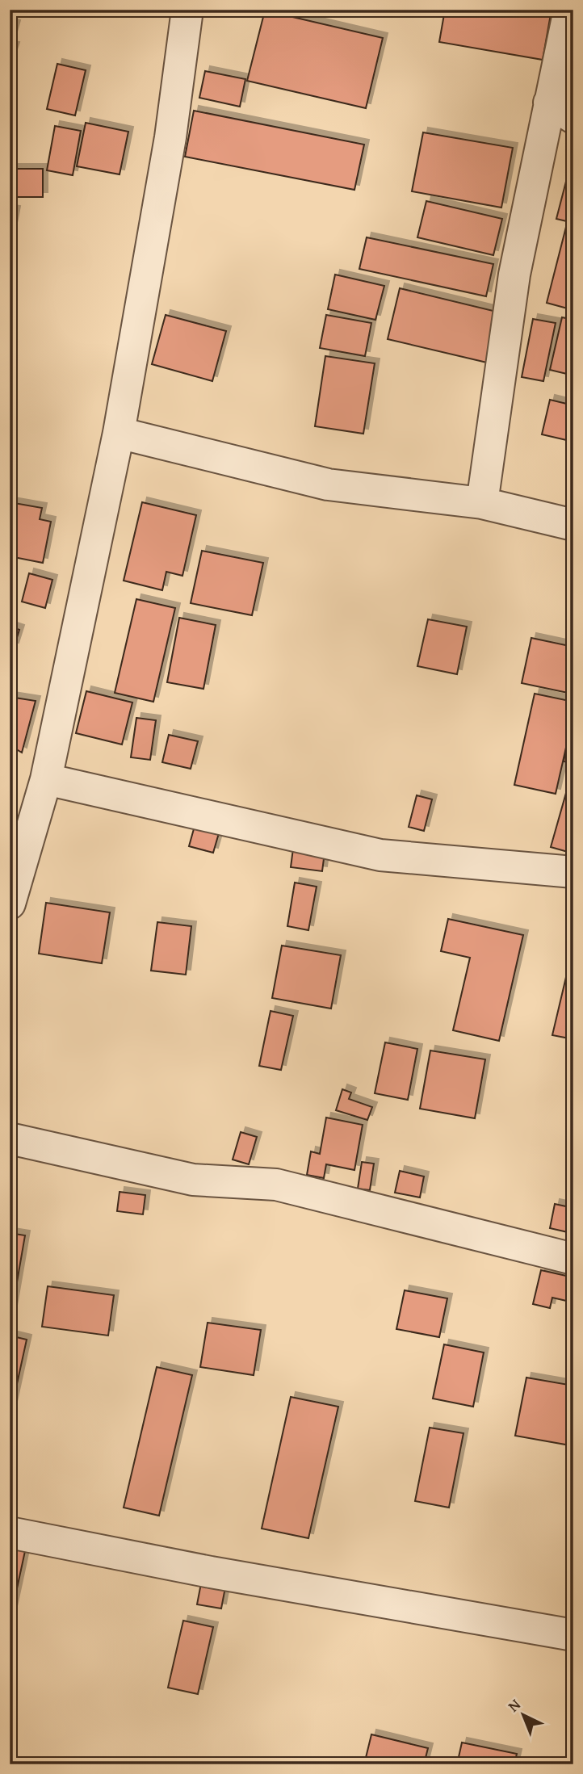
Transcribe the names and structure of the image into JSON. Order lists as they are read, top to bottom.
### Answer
{
  "north": "top left"
}
